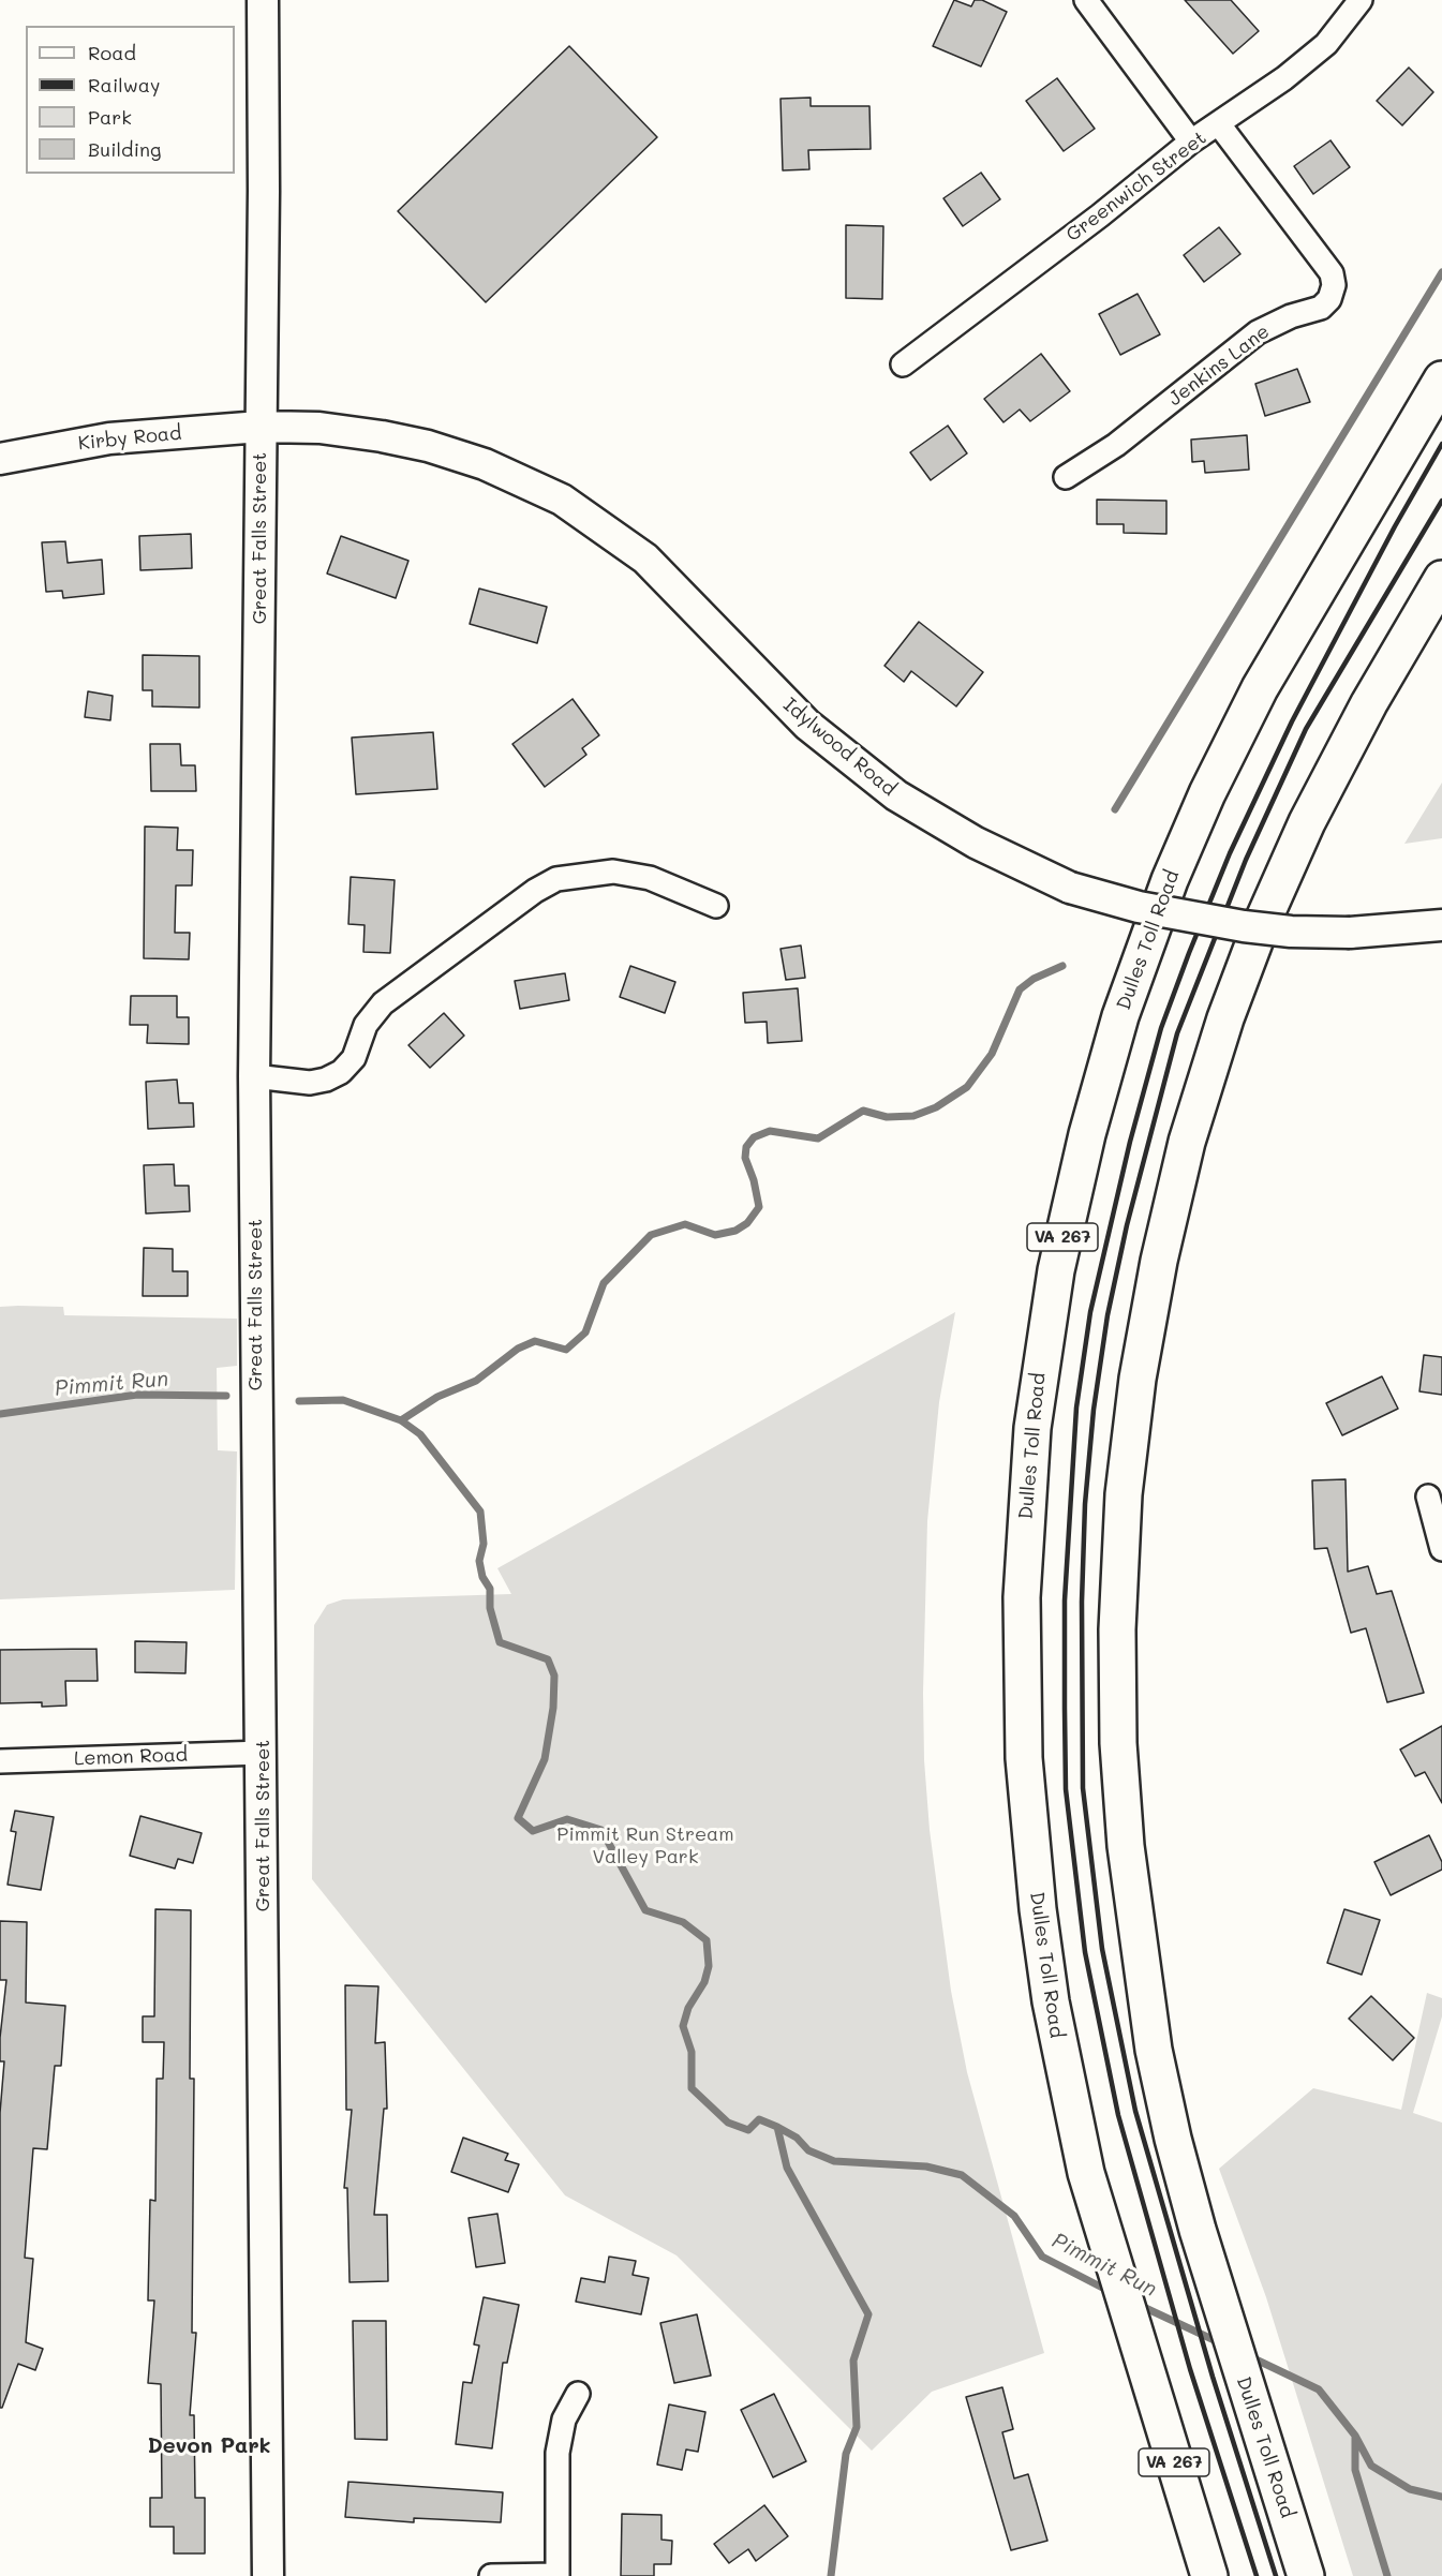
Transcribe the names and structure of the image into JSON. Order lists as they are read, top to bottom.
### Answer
{
  "streets": {
    "highway": ["Dulles Toll Road", "VA 267"],
    "main road": ["Kirby Road", "Great Falls Street", "Idylwood Road"],
    "street": ["Greenwich Street", "Jenkins Lane", "Lemon Road"]
  },
  "crossings": [
    ["Greenwich Street", "Jenkins Lane"],
    ["Kirby Road", "Great Falls Street"],
    ["Kirby Road", "Idylwood Road"],
    ["Great Falls Street", "Idylwood Road"],
    ["Great Falls Street", "Lemon Road"]
  ],
  "districts": ["Devon Park"],
  "water": ["Pimmit Run"],
  "parks": ["Pimmit Run Stream Valley Park"],
  "legend": [
    "Road",
    "Railway",
    "Park",
    "Building"
  ]
}
